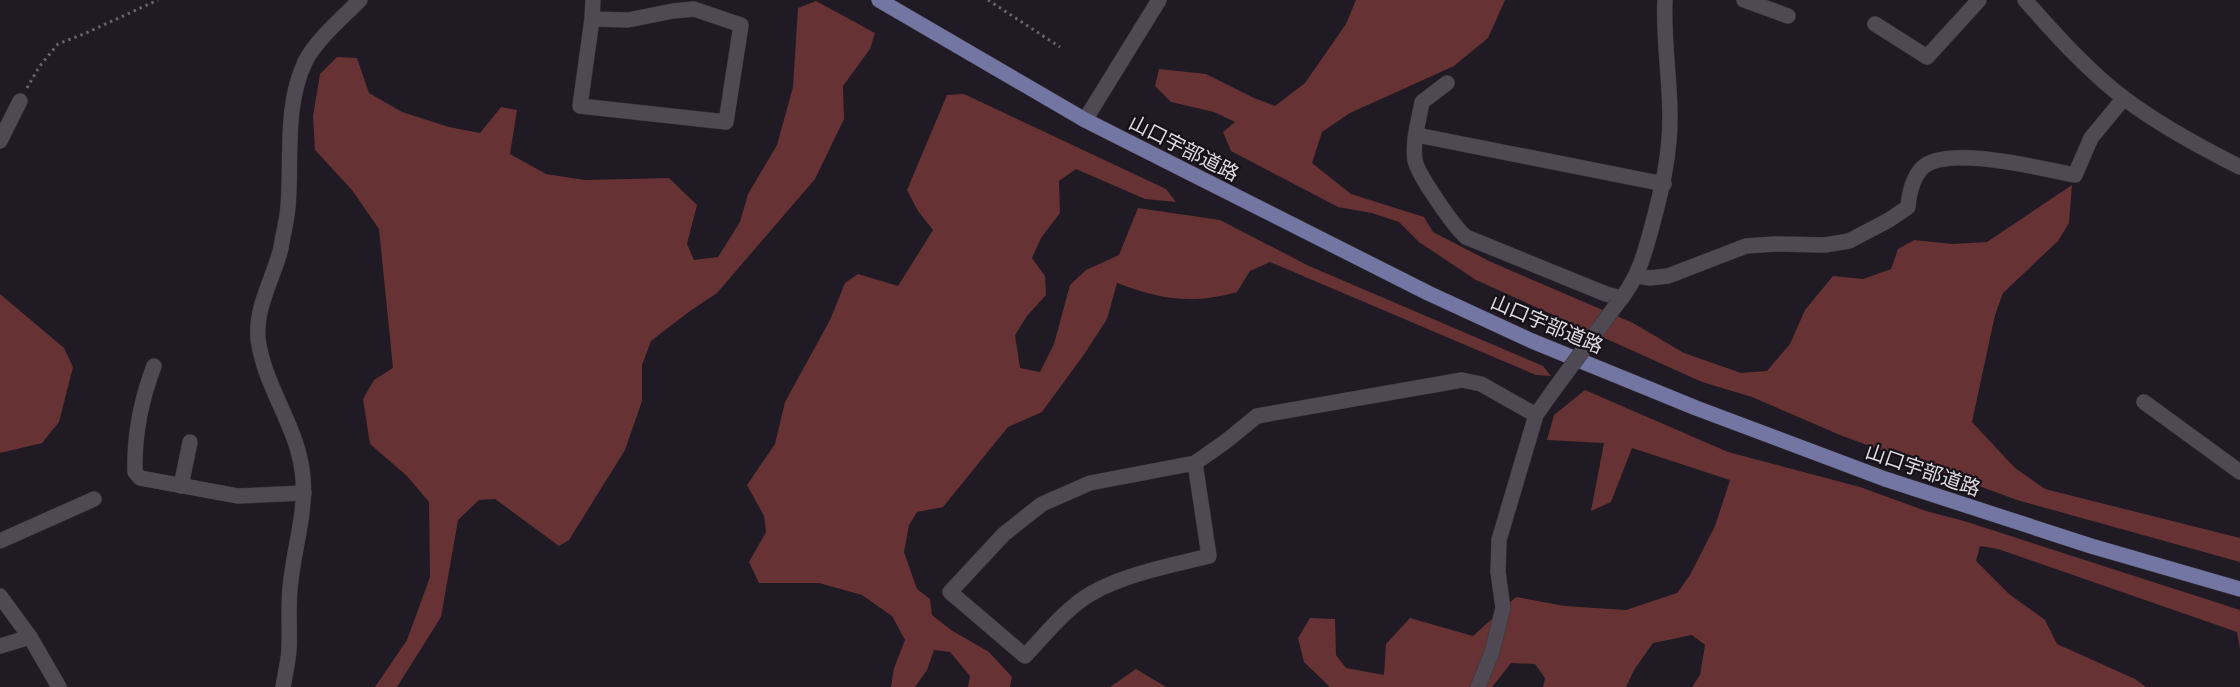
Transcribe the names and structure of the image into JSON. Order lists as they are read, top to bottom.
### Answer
{
  "streets": {
    "main road": ["山口宇部道路"]
  }
}
